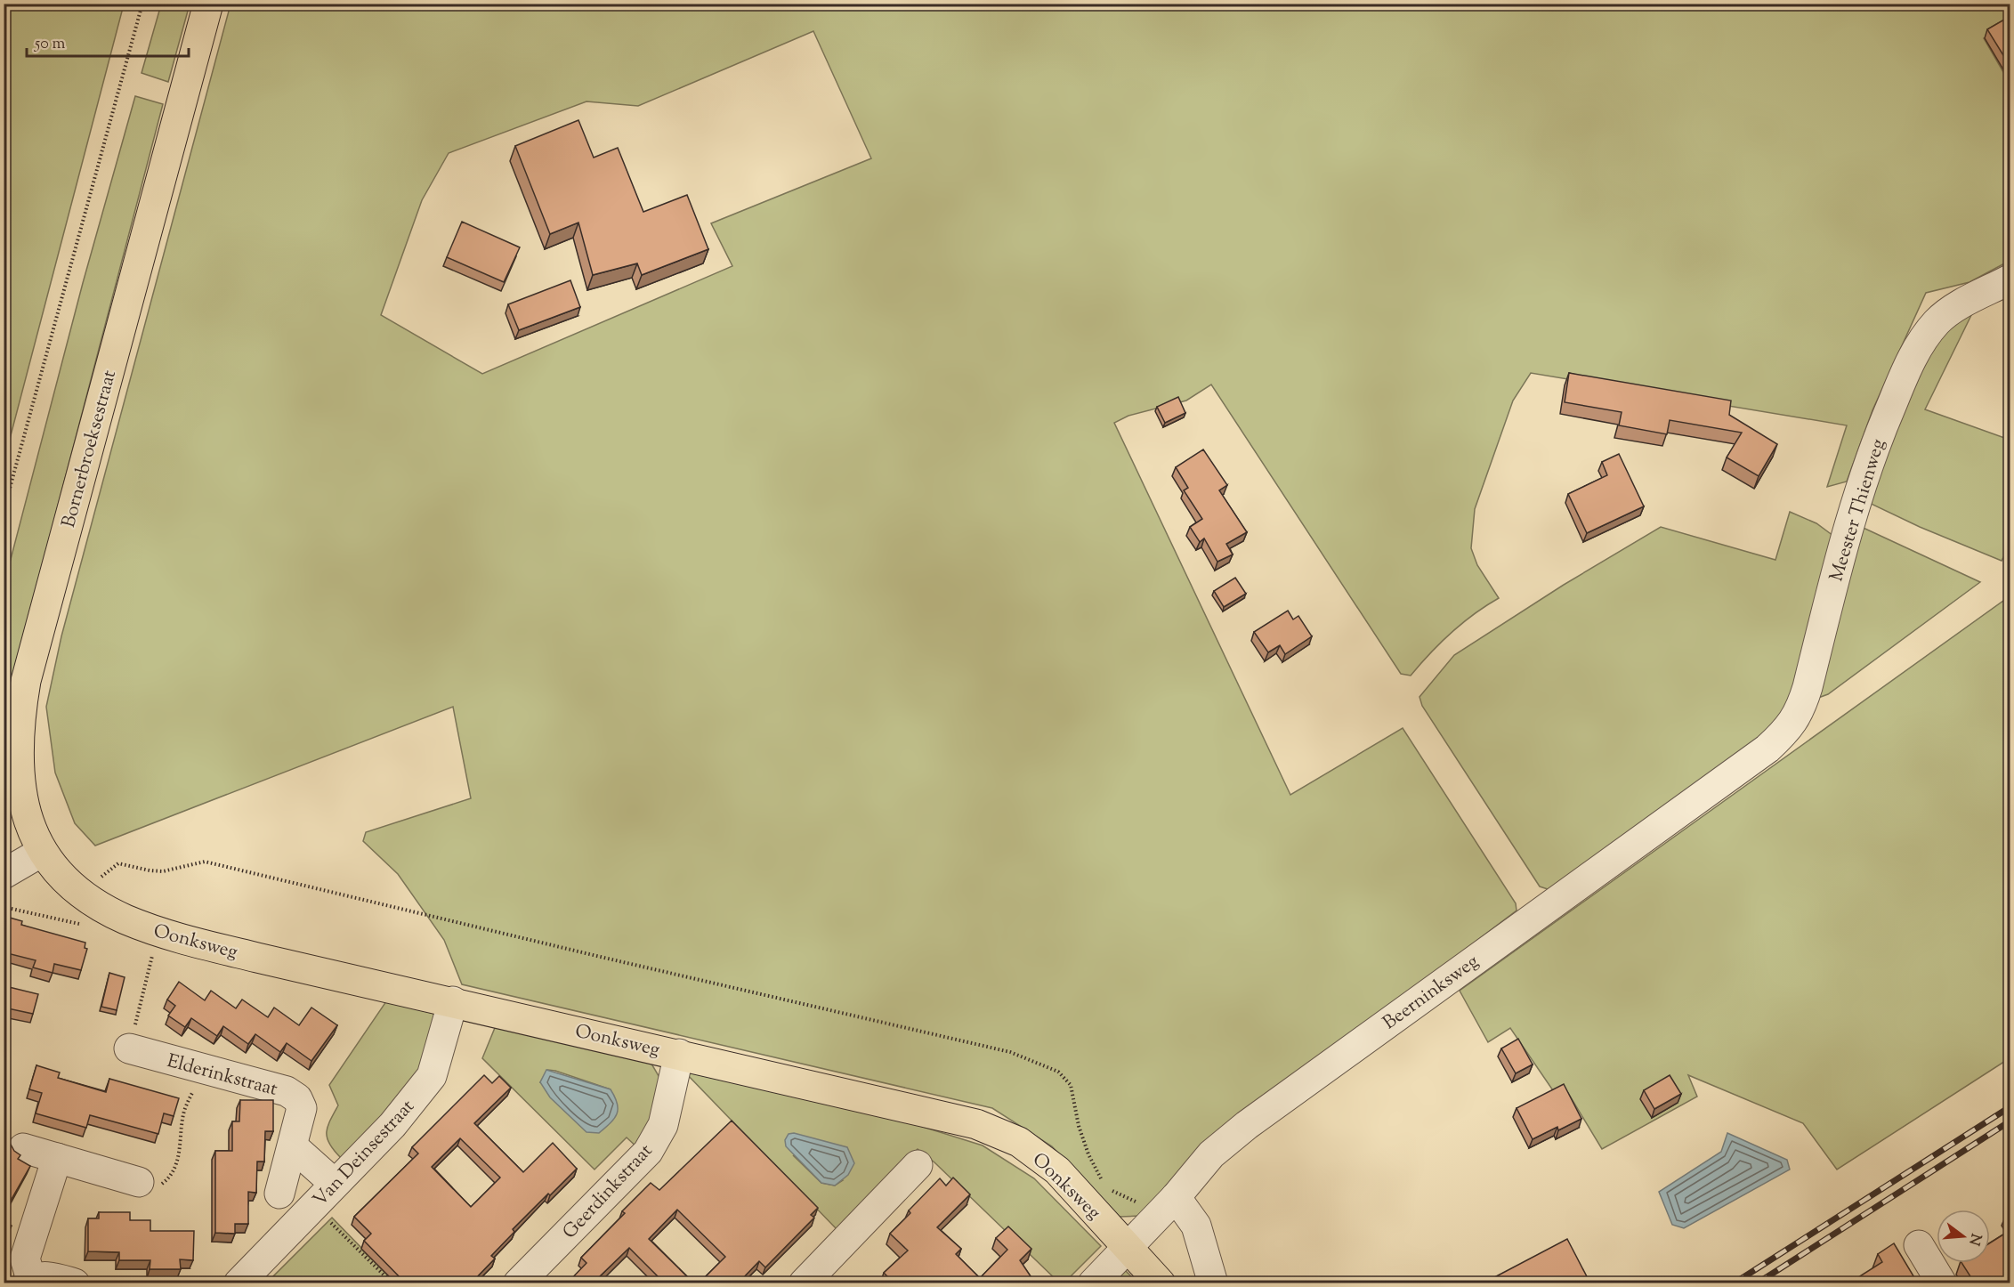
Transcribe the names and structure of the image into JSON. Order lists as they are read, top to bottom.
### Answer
{
  "streets": {
    "main road": ["Bornerbroeksestraat", "Oonksweg"],
    "street": [
      "Meester Thienweg",
      "Beerninksweg",
      "Elderinkstraat",
      "Van Deinsestraat",
      "Geerdinkstraat"
    ]
  },
  "crossings": [
    ["Bornerbroeksestraat", "Oonksweg"],
    ["Meester Thienweg", "Beerninksweg"],
    ["Oonksweg", "Beerninksweg"],
    ["Oonksweg", "Van Deinsestraat"],
    ["Oonksweg", "Geerdinkstraat"]
  ],
  "scale_bar": "50 m",
  "north": "right"
}
